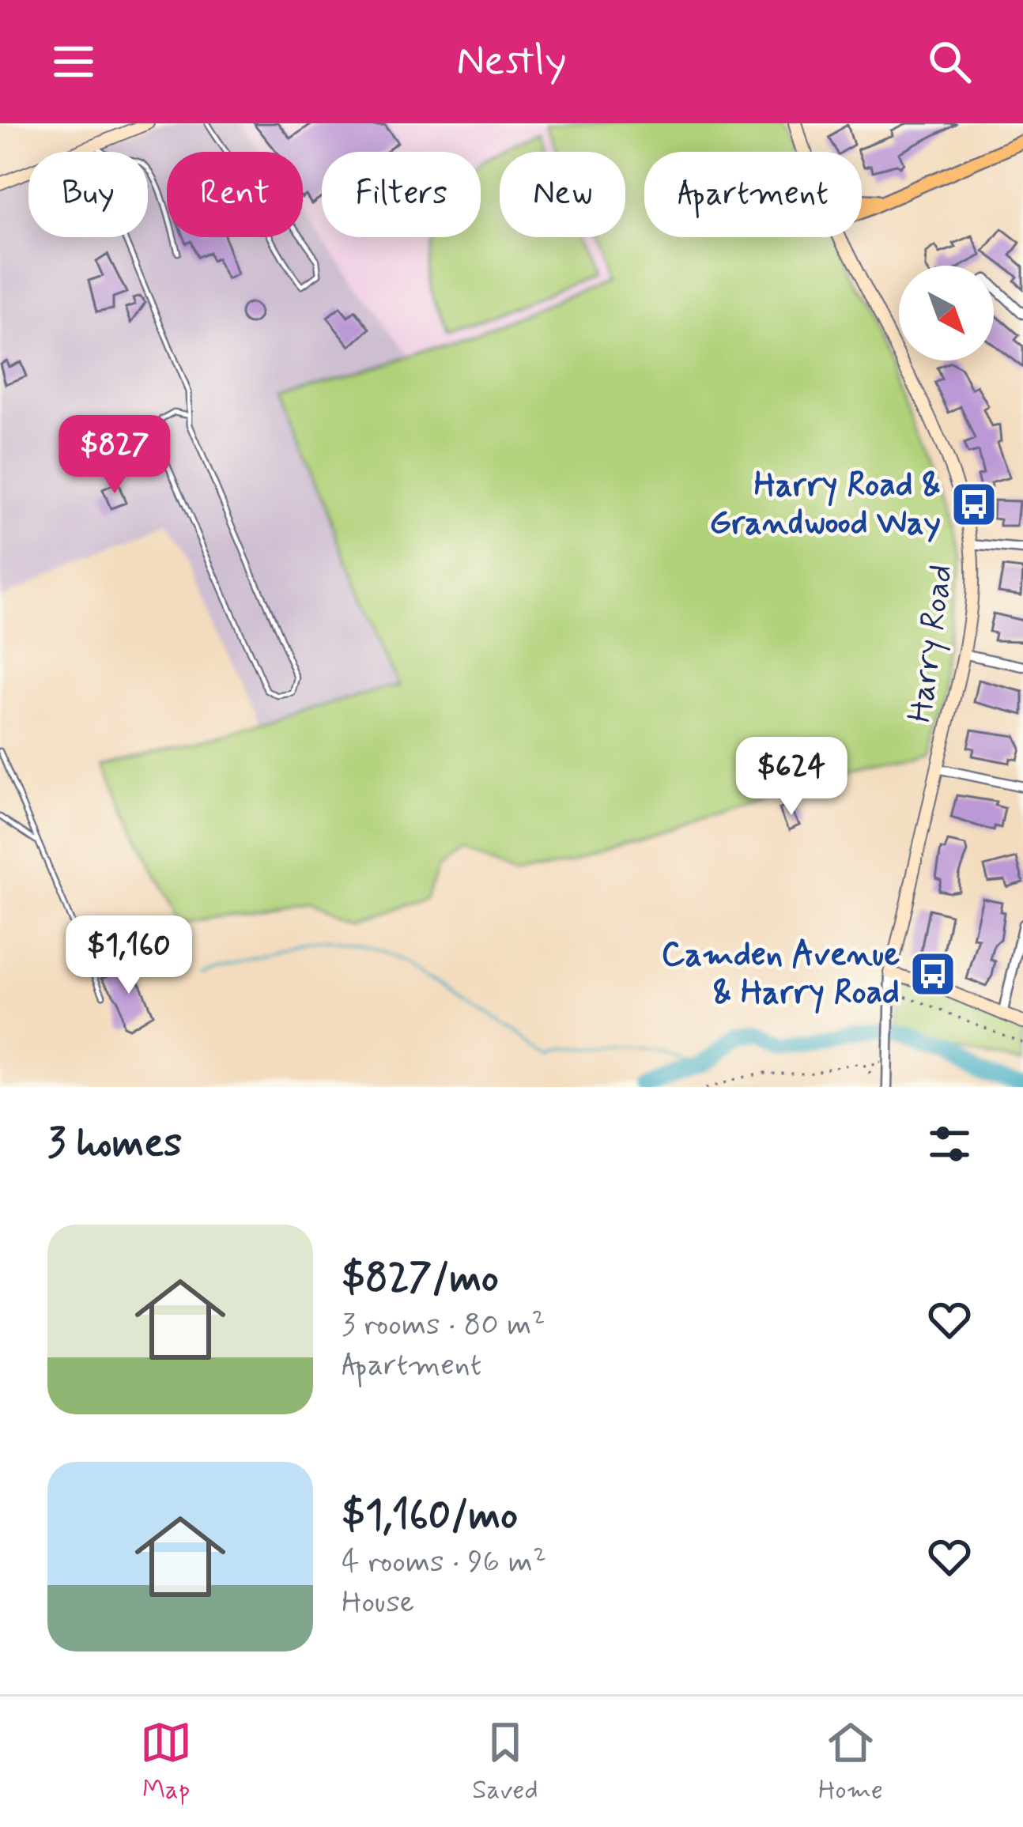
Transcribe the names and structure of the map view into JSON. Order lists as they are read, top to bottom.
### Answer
{
  "streets": {
    "street": ["Harry Road"]
  },
  "places": {
    "bus stop": ["Harry Road & Grandwood Way", "Camden Avenue & Harry Road"]
  },
  "north": "bottom right",
  "page": {
    "header": "Nestly",
    "chip": [
      "Buy",
      "Rent",
      "Filters",
      "New",
      "Apartment"
    ],
    "price": ["$827", "$624", "$1,160"],
    "heading": "3 homes",
    "list": [
      {
        "name": "$827/mo",
        "note": "3 rooms · 80 m² · Apartment"
      },
      {
        "name": "$1,160/mo",
        "note": "4 rooms · 96 m² · House"
      }
    ],
    "tabs": ["Map", "Saved", "Home"]
  }
}
